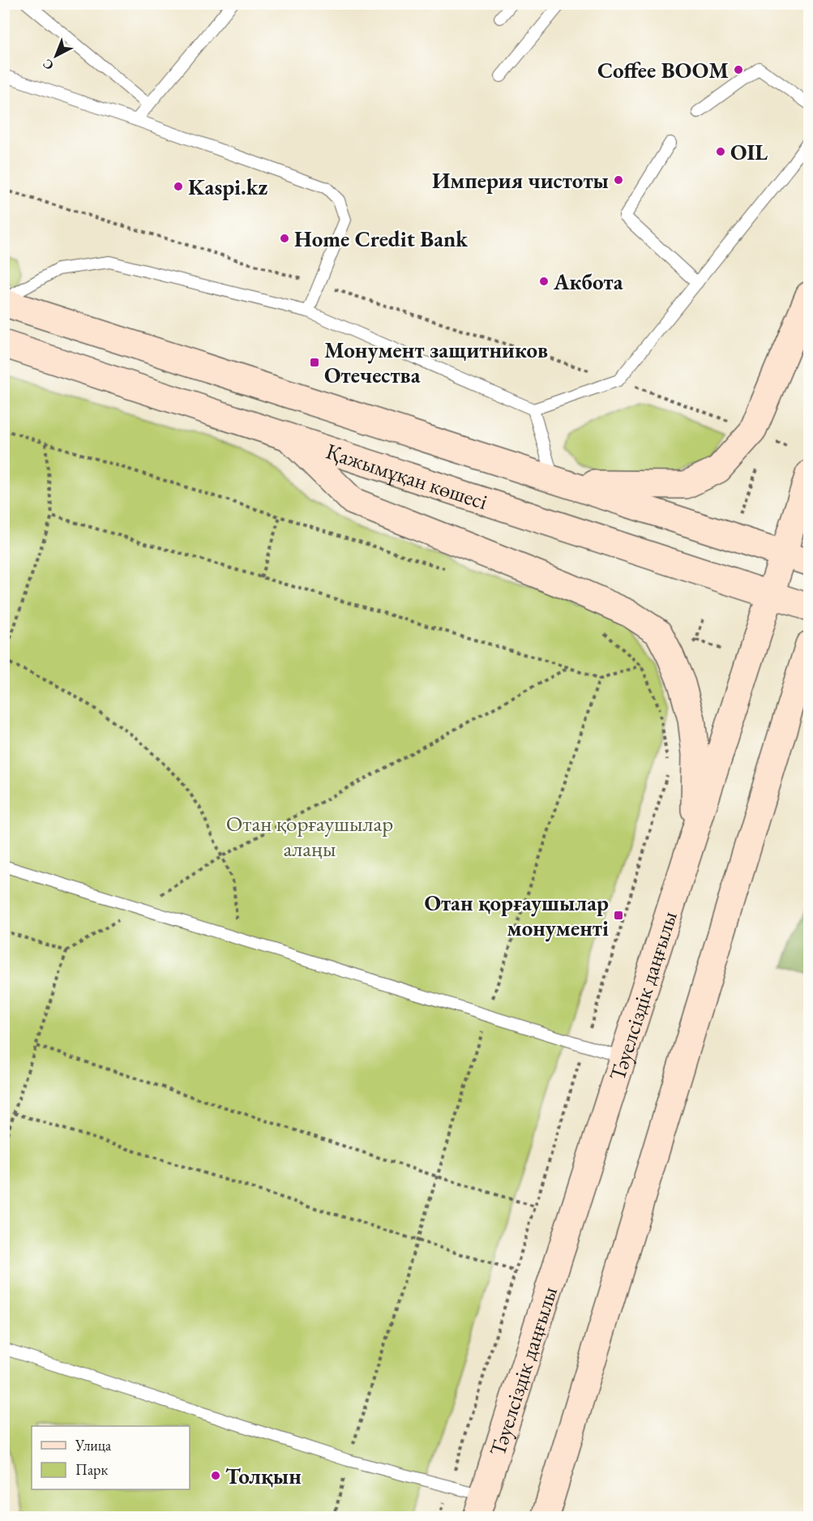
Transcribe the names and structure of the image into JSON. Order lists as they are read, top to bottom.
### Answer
{
  "streets": {
    "main road": ["Қажымұқан көшесі", "Тәуелсіздік даңғылы"]
  },
  "crossings": [
    ["Қажымұқан көшесі", "Тәуелсіздік даңғылы"]
  ],
  "parks": ["Отан қорғаушылар алаңы"],
  "places": {
    "other": [
      "Coffee BOOM",
      "OIL",
      "Империя чистоты",
      "Kaspi.kz",
      "Home Credit Bank",
      "Акбота",
      "Толқын"
    ],
    "transit": ["Монумент защитников Отечества", "Отан қорғаушылар монументі"]
  },
  "legend": ["Улица", "Парк"],
  "north": "bottom left"
}
